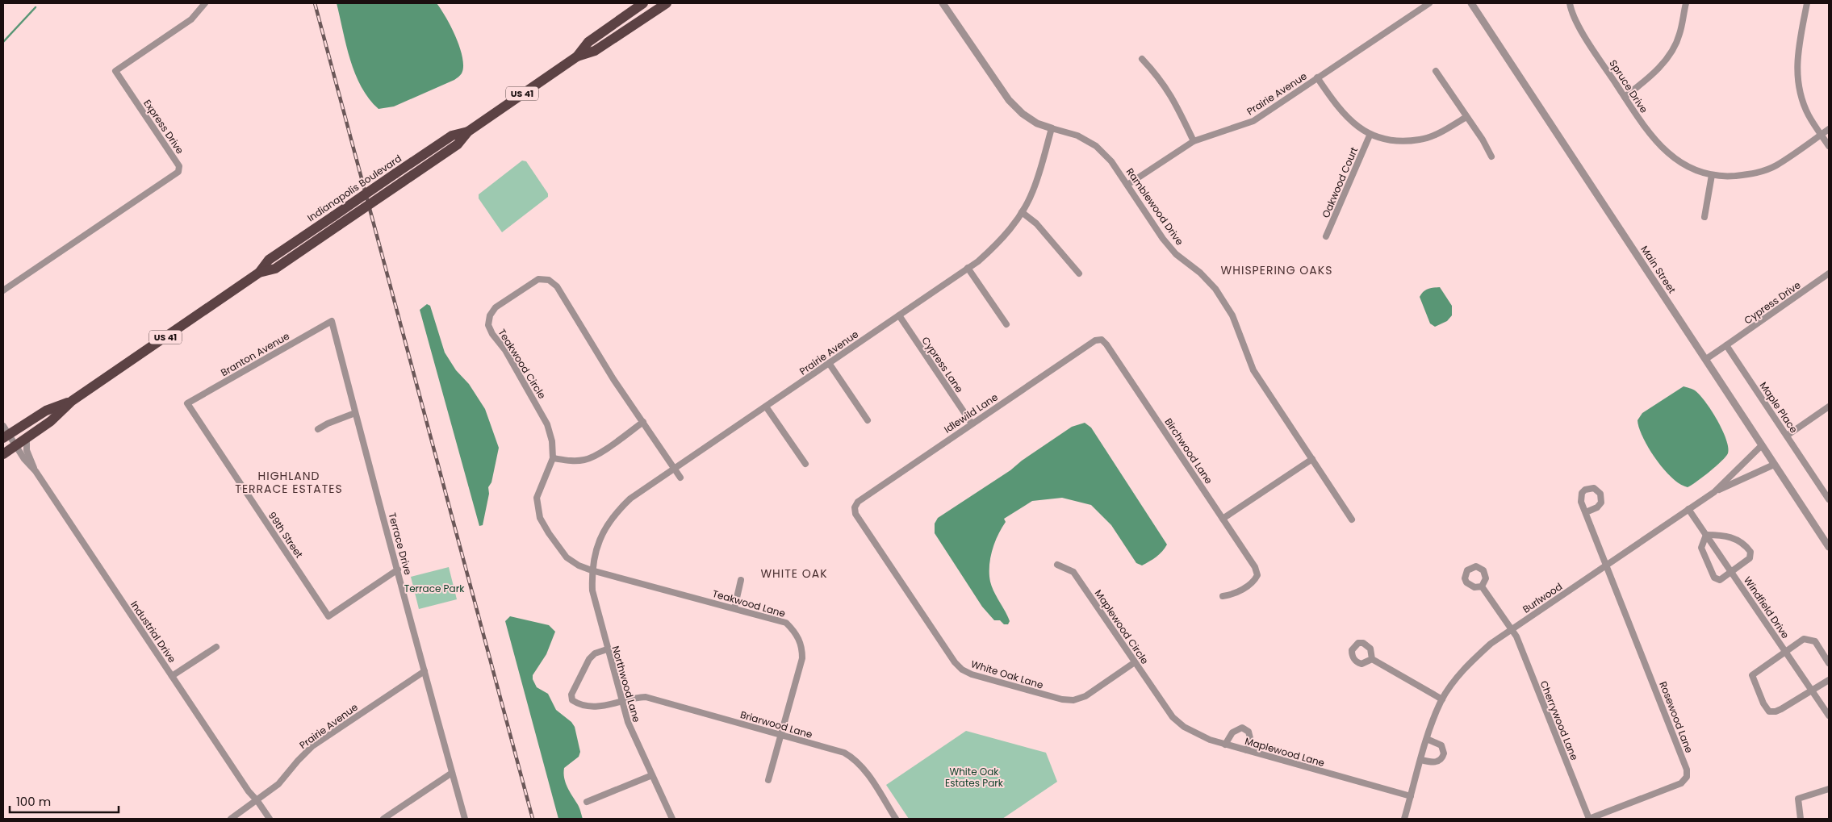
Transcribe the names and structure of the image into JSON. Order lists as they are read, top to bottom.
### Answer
{
  "streets": {
    "highway": ["US 41", "Indianapolis Boulevard"],
    "street": [
      "Spruce Drive",
      "Prairie Avenue",
      "Express Drive",
      "Oakwood Court",
      "Ramblewood Drive",
      "Main Street",
      "Cypress Drive",
      "Branton Avenue",
      "Teakwood Circle",
      "Cypress Lane",
      "Maple Place",
      "Idlewild Lane",
      "Birchwood Lane",
      "99th Street",
      "Terrace Drive",
      "Burlwood",
      "Teakwood Lane",
      "Windfield Drive",
      "Maplewood Circle",
      "Industrial Drive",
      "White Oak Lane",
      "Northwood Lane",
      "Rosewood Lane",
      "Cherrywood Lane",
      "Briarwood Lane",
      "Maplewood Lane"
    ]
  },
  "crossings": [
    ["Prairie Avenue", "Ramblewood Drive"],
    ["Prairie Avenue", "Teakwood Circle"],
    ["Prairie Avenue", "Cypress Lane"],
    ["Prairie Avenue", "Terrace Drive"],
    ["Prairie Avenue", "Teakwood Lane"],
    ["Prairie Avenue", "Industrial Drive"],
    ["Prairie Avenue", "Northwood Lane"],
    ["Indianapolis Boulevard", "Industrial Drive"],
    ["Main Street", "Burlwood"],
    ["Cypress Drive", "Maple Place"],
    ["Branton Avenue", "99th Street"],
    ["Branton Avenue", "Terrace Drive"],
    ["Teakwood Circle", "Teakwood Lane"],
    ["Teakwood Circle", "Northwood Lane"],
    ["Cypress Lane", "Idlewild Lane"],
    ["Idlewild Lane", "Birchwood Lane"],
    ["Idlewild Lane", "White Oak Lane"],
    ["99th Street", "Terrace Drive"],
    ["Burlwood", "Windfield Drive"],
    ["Burlwood", "Rosewood Lane"],
    ["Burlwood", "Cherrywood Lane"],
    ["Burlwood", "Maplewood Lane"],
    ["Teakwood Lane", "Northwood Lane"],
    ["Teakwood Lane", "Briarwood Lane"],
    ["Maplewood Circle", "White Oak Lane"],
    ["Maplewood Circle", "Maplewood Lane"],
    ["Northwood Lane", "Briarwood Lane"],
    ["Rosewood Lane", "Cherrywood Lane"]
  ],
  "districts": ["WHISPERING OAKS", "HIGHLAND TERRACE ESTATES", "WHITE OAK"],
  "parks": ["Terrace Park", "White Oak Estates Park"],
  "scale_bar": "100 m"
}
